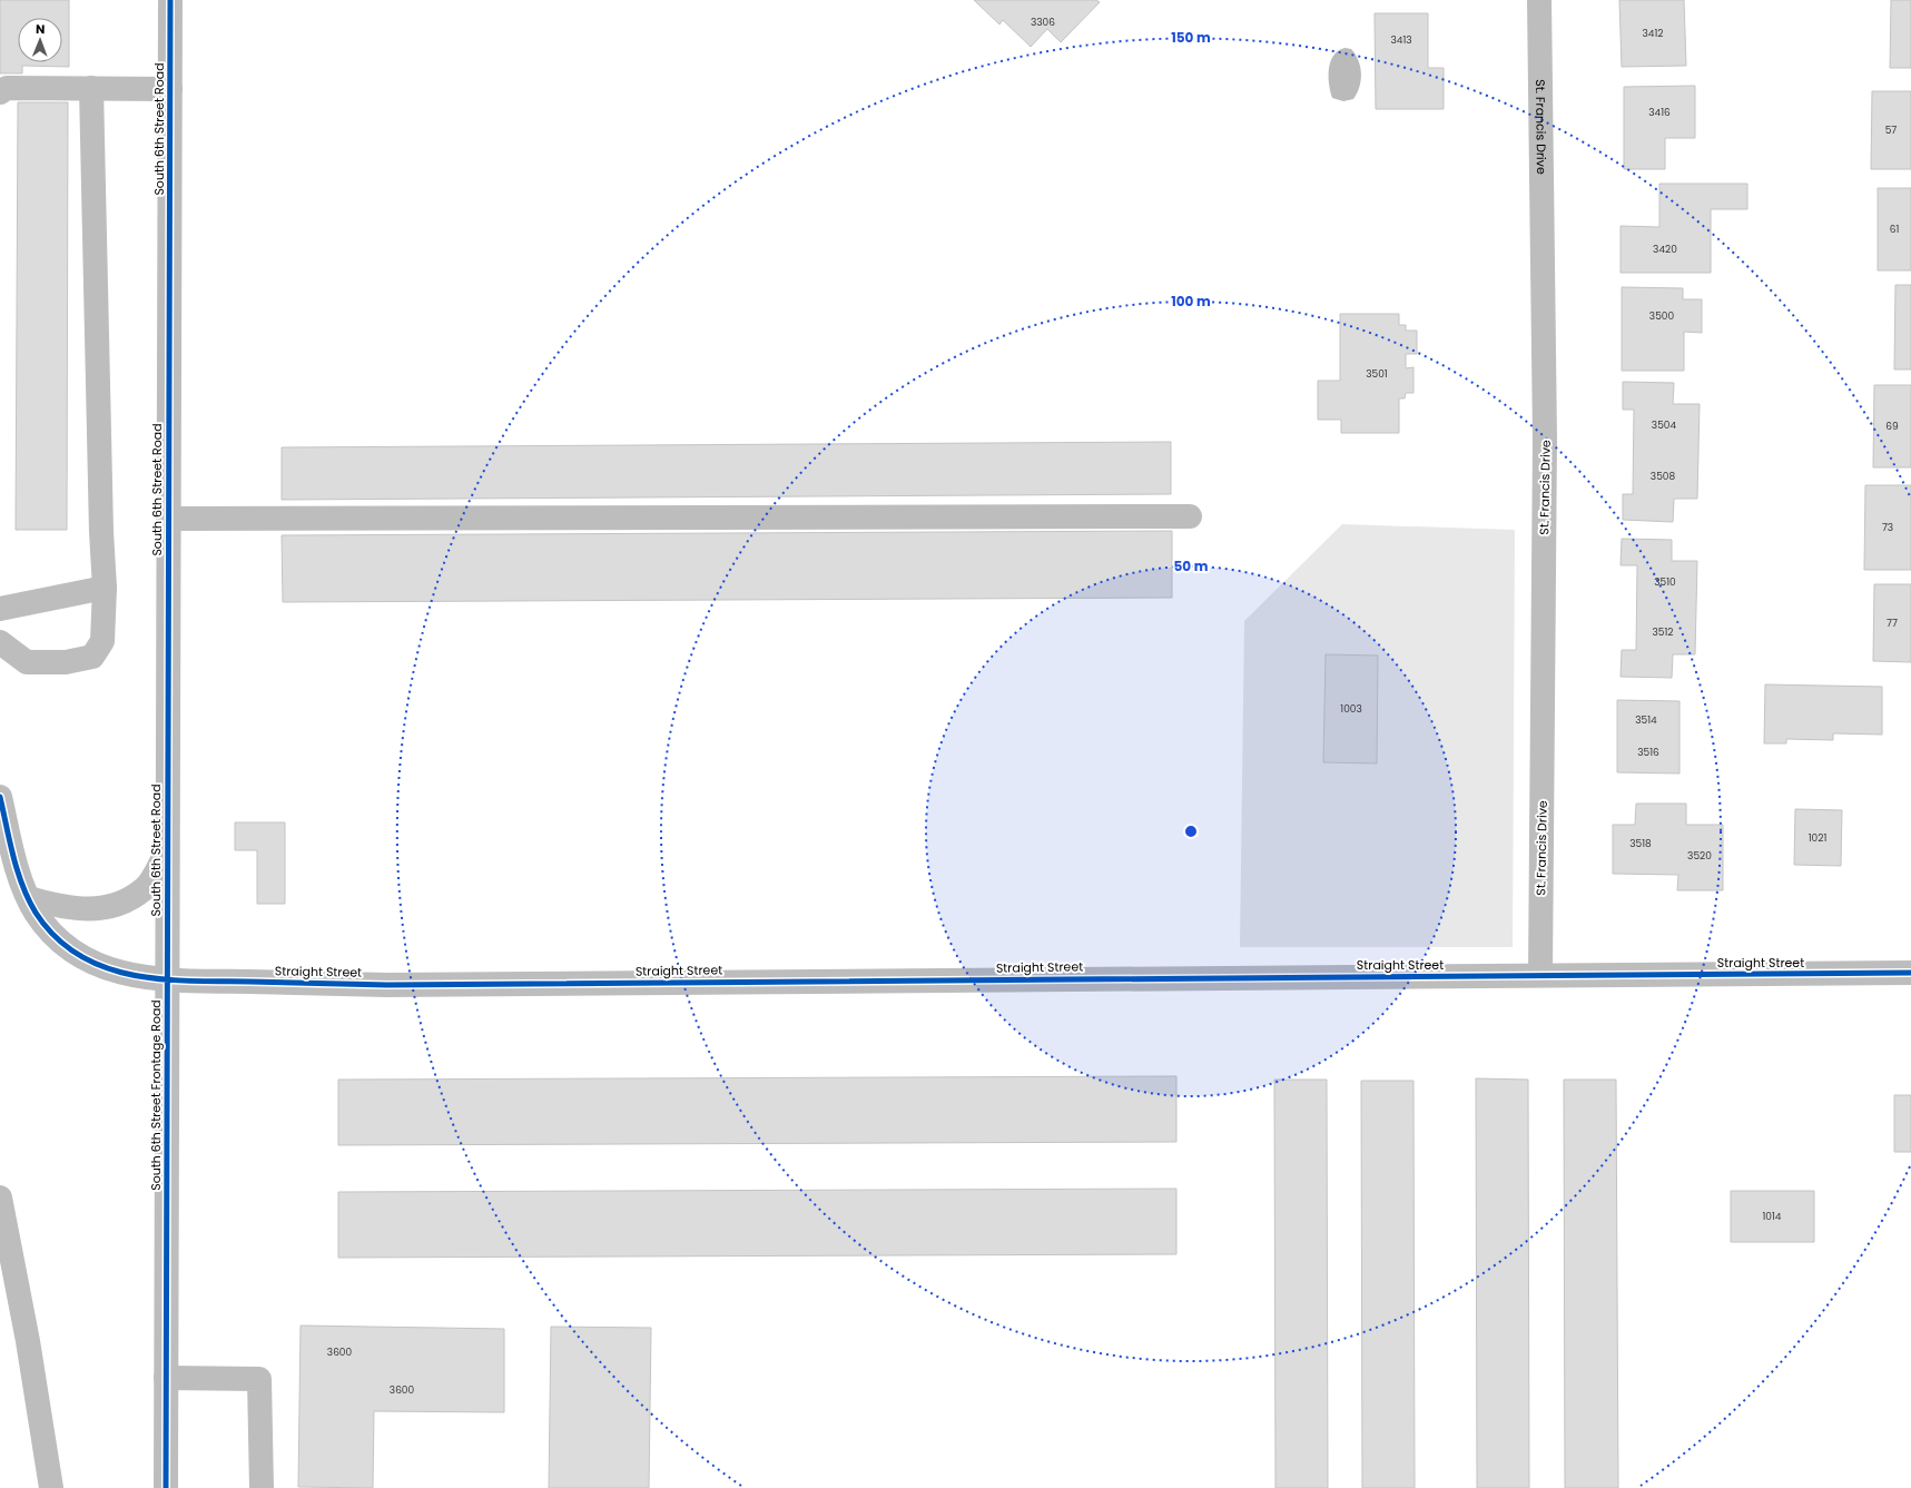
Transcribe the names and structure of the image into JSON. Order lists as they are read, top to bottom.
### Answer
{
  "streets": {
    "street": [
      "St. Francis Drive",
      "South 6th Street Road",
      "Straight Street",
      "South 6th Street Frontage Road"
    ]
  },
  "crossings": [
    ["St. Francis Drive", "Straight Street"],
    ["South 6th Street Road", "Straight Street"],
    ["South 6th Street Road", "South 6th Street Frontage Road"],
    ["Straight Street", "South 6th Street Frontage Road"]
  ],
  "house_numbers": [
    "3306",
    "3412",
    "3413",
    "3416",
    "57",
    "61",
    "3420",
    "3500",
    "3501",
    "3504",
    "69",
    "3508",
    "73",
    "3510",
    "77",
    "3512",
    "1003",
    "3514",
    "3516",
    "1021",
    "3518",
    "3520",
    "1014",
    "3600",
    "3600"
  ],
  "north": "top",
  "rings": ["150 m", "100 m", "50 m"]
}
